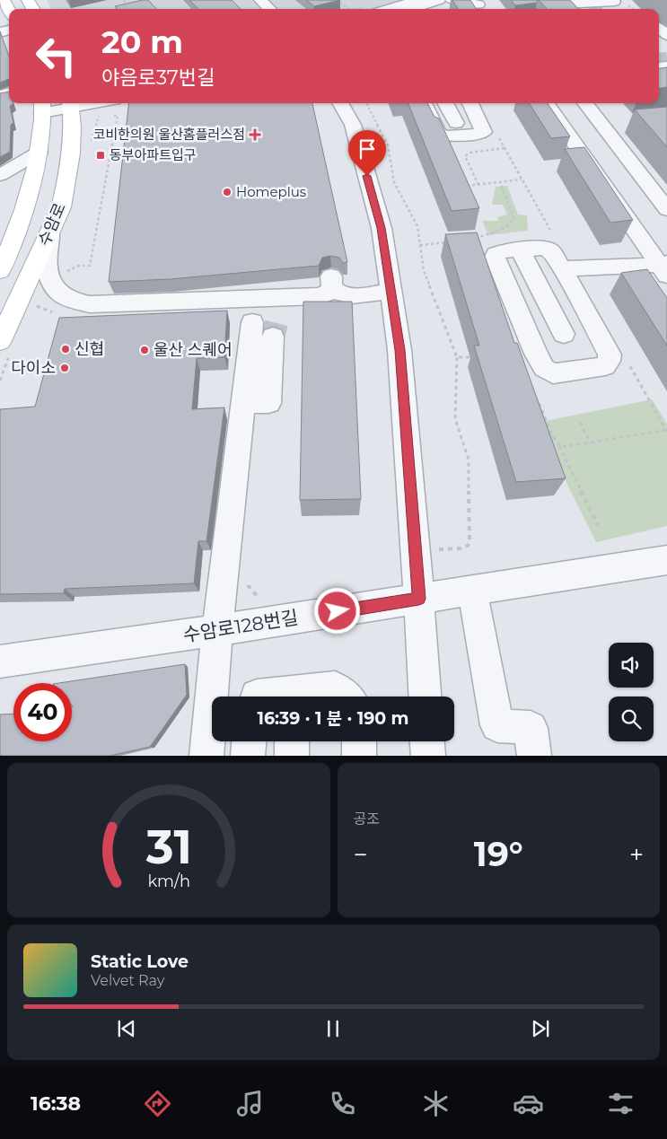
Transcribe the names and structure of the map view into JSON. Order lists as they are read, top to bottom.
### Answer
{
  "streets": {
    "main road": ["수암로"],
    "street": ["수암로128번길"]
  },
  "places": {
    "health": ["코비한의원 울산홈플러스점"],
    "transit": ["동부아파트입구"],
    "other": [
      "Homeplus",
      "신협",
      "울산 스퀘어",
      "다이소"
    ]
  },
  "page": {
    "turn": ["20 m", "야음로37번길"],
    "limit": "40",
    "trip": "16:39 · 1 분 · 190 m",
    "tile": "공조",
    "heat": ["−", "19°", "+"],
    "song": ["Static Love", "Velvet Ray"],
    "tabs": "16:38",
    "gauge": ["31", "km/h"]
  }
}
